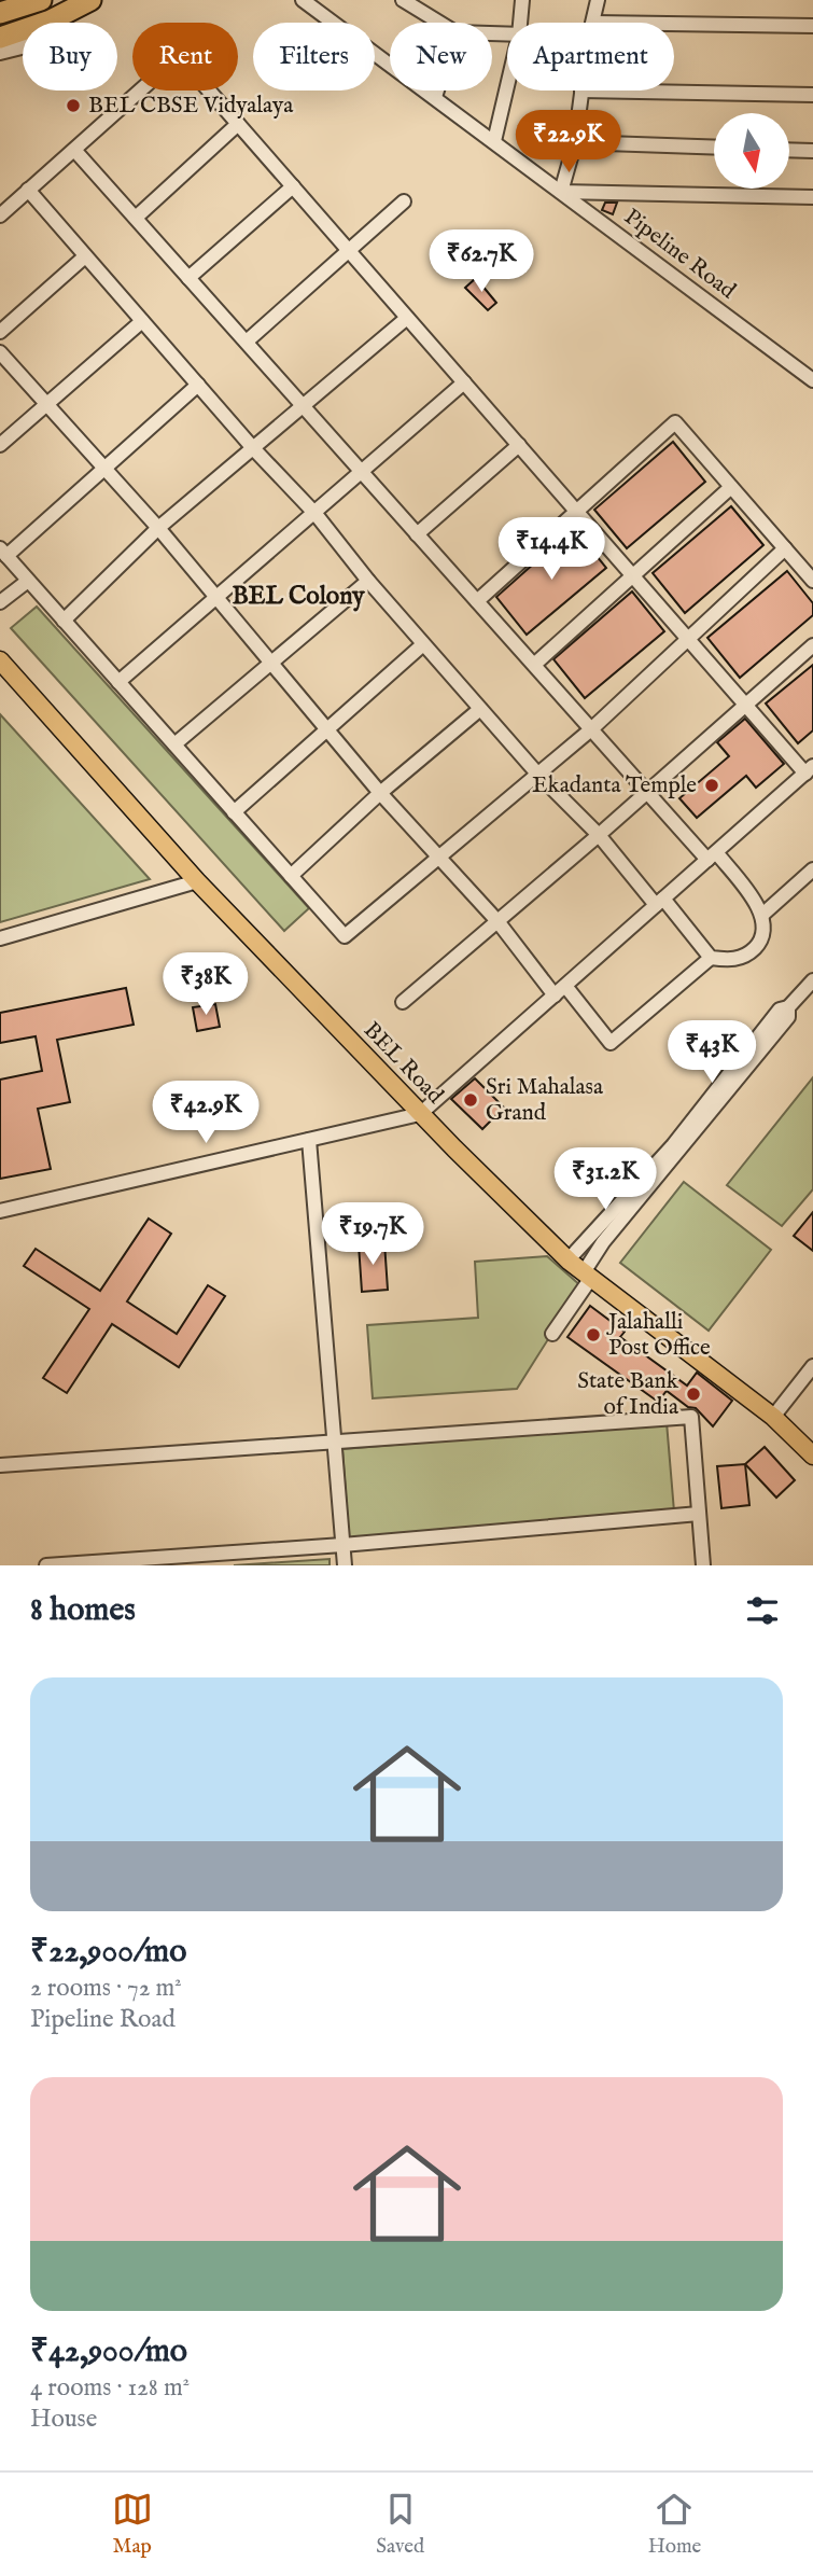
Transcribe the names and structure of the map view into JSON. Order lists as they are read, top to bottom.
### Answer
{
  "streets": {
    "main road": ["BEL Road"],
    "street": ["Pipeline Road"]
  },
  "districts": ["BEL Colony"],
  "places": [
    "BEL CBSE Vidyalaya",
    "Ekadanta Temple",
    "Sri Mahalasa Grand",
    "Jalahalli Post Office",
    "State Bank of India"
  ],
  "north": "bottom",
  "page": {
    "chip": [
      "Buy",
      "Rent",
      "Filters",
      "New",
      "Apartment"
    ],
    "price": [
      "₹22.9K",
      "₹62.7K",
      "₹14.4K",
      "₹38K",
      "₹43K",
      "₹42.9K",
      "₹31.2K",
      "₹19.7K"
    ],
    "heading": "8 homes",
    "list": [
      {
        "name": "₹22,900/mo",
        "note": "2 rooms · 72 m² · Pipeline Road"
      },
      {
        "name": "₹42,900/mo",
        "note": "4 rooms · 128 m² · House"
      }
    ],
    "tabs": ["Map", "Saved", "Home"]
  }
}
